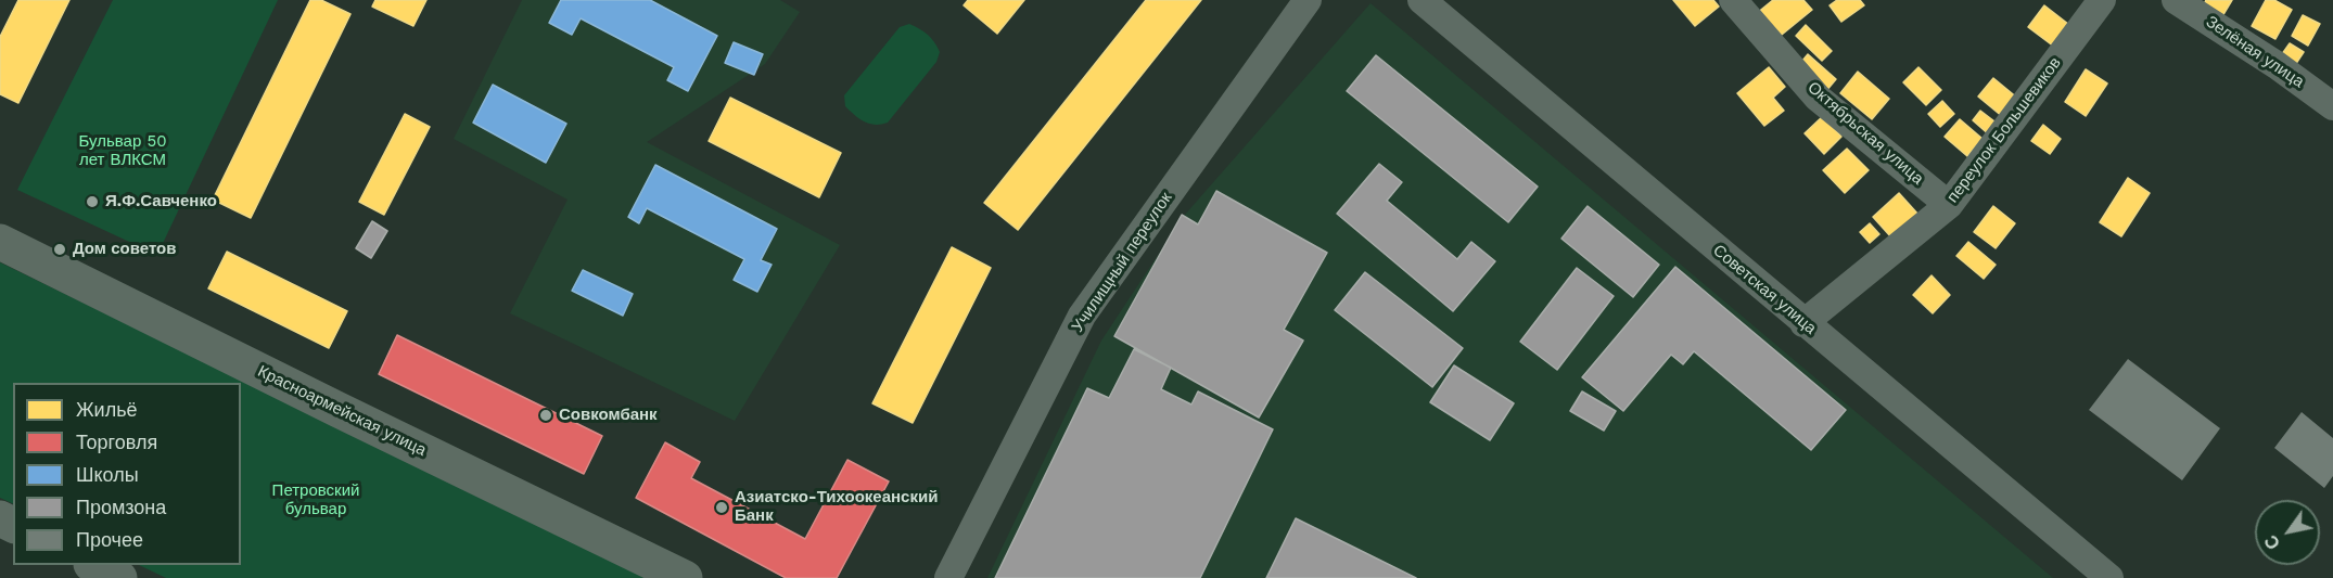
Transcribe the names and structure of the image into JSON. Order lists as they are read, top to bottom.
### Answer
{
  "streets": {
    "main road": ["Красноармейская улица"],
    "street": [
      "Зелёная улица",
      "переулок Большевиков",
      "Октябрьская улица",
      "Училищный переулок",
      "Советская улица"
    ]
  },
  "crossings": [
    ["переулок Большевиков", "Октябрьская улица"],
    ["переулок Большевиков", "Советская улица"]
  ],
  "parks": ["Бульвар 50 лет ВЛКСМ", "Петровский бульвар"],
  "places": [
    "Я.Ф.Савченко",
    "Дом советов",
    "Совкомбанк",
    "Азиатско-Тихоокеанский Банк"
  ],
  "legend": [
    "Жильё",
    "Торговля",
    "Школы",
    "Промзона",
    "Прочее"
  ],
  "north": "bottom left"
}
